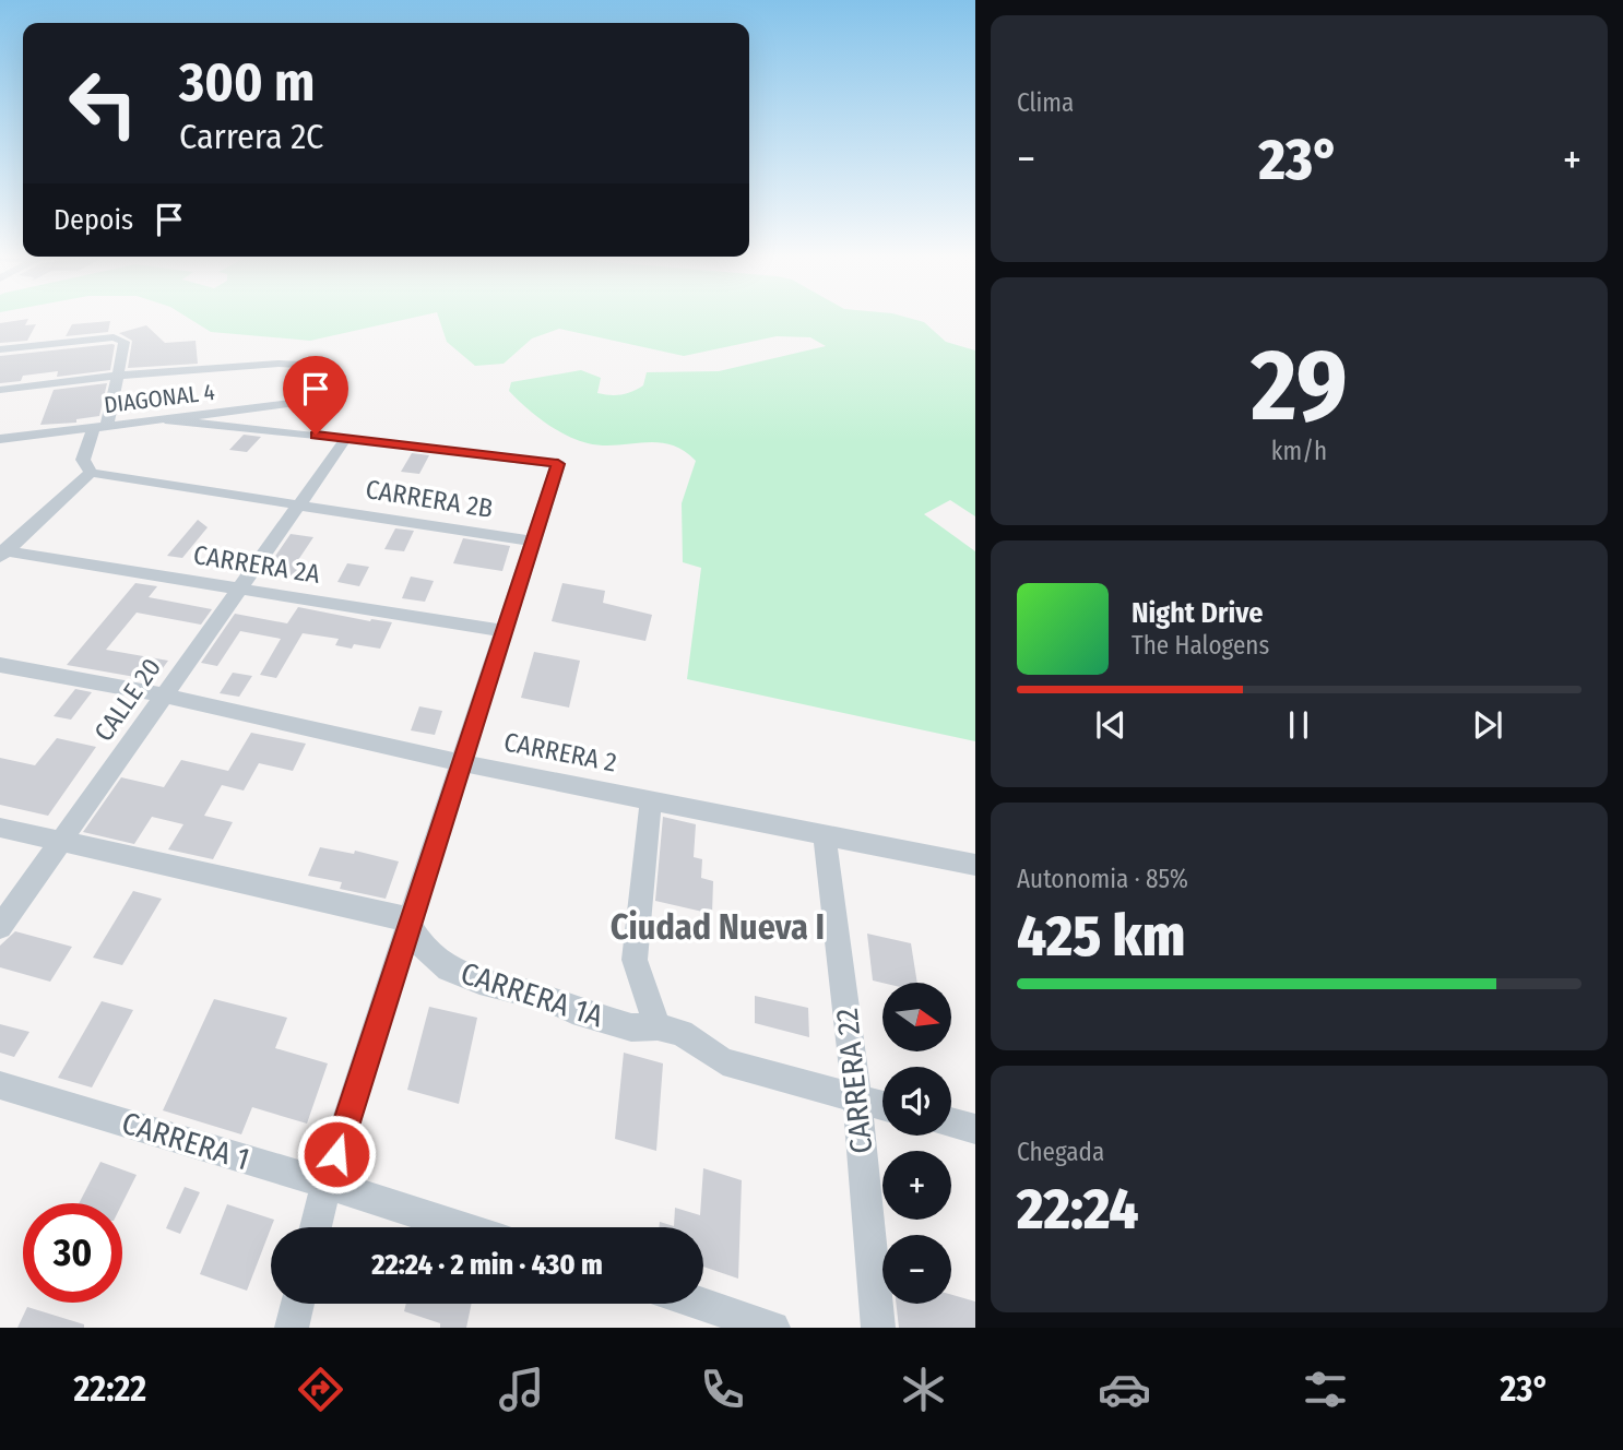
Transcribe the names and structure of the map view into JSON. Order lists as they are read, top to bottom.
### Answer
{
  "streets": {
    "street": [
      "DIAGONAL 4",
      "CARRERA 2B",
      "CARRERA 2A",
      "CALLE 20",
      "CARRERA 2",
      "CARRERA 1A",
      "CARRERA 22",
      "CARRERA 1"
    ]
  },
  "crossings": [
    ["CARRERA 2B", "CALLE 20"],
    ["CARRERA 2A", "CALLE 20"],
    ["CALLE 20", "CARRERA 2"],
    ["CARRERA 2", "CARRERA 22"],
    ["CARRERA 1A", "CARRERA 22"]
  ],
  "districts": ["Ciudad Nueva I"],
  "north": "right",
  "page": {
    "tile": [
      "Clima",
      ["29", "km/h"],
      ["Autonomia · 85%", "425 km"],
      ["Chegada", "22:24"]
    ],
    "turn": ["300 m", "Carrera 2C"],
    "heat": ["−", "23°", "+"],
    "then": "Depois",
    "song": ["Night Drive", "The Halogens"],
    "map_buttons": ["+", "−"],
    "limit": "30",
    "trip": "22:24 · 2 min · 430 m",
    "tabs": ["22:22", "23°"]
  }
}
